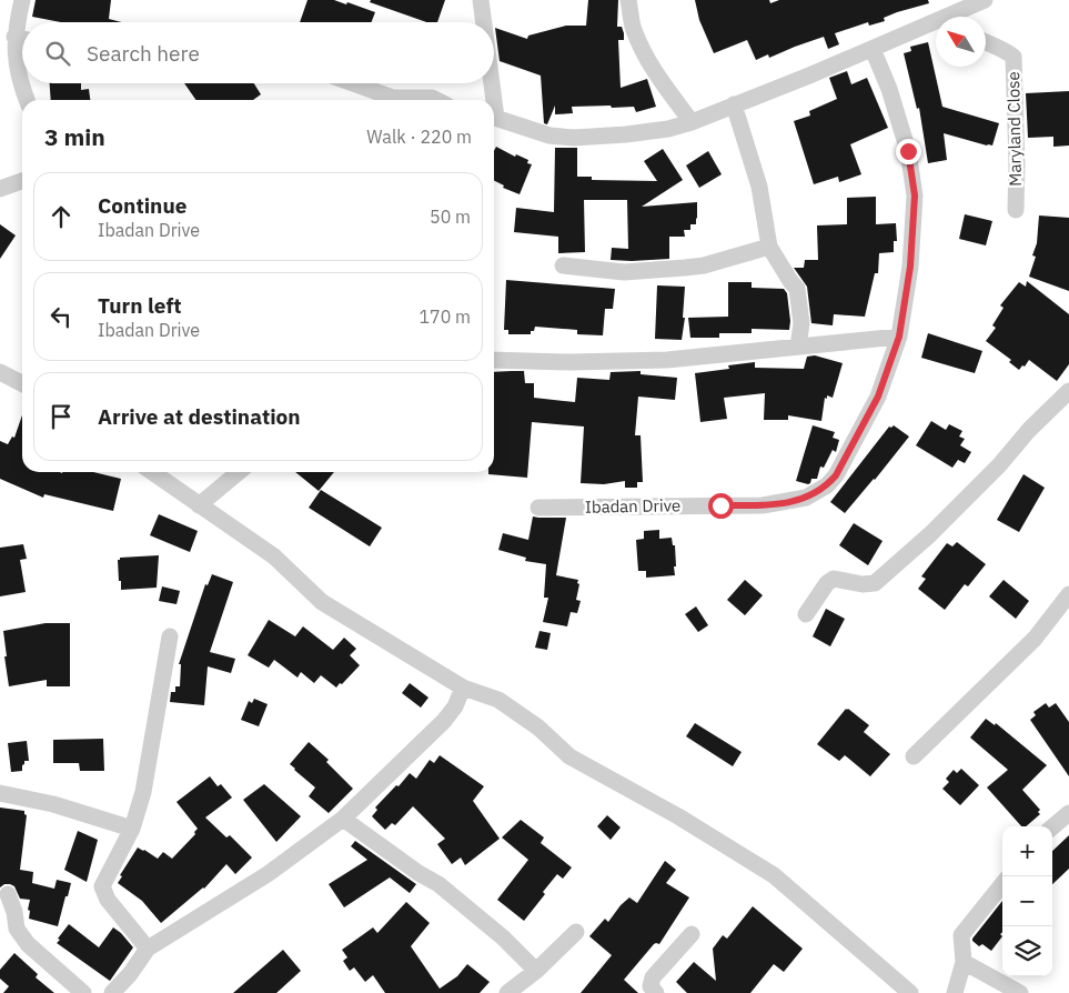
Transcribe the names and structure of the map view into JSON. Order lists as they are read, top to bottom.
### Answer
{
  "streets": {
    "street": ["Maryland Close", "Ibadan Drive"]
  },
  "north": "top left",
  "page": {
    "search": "Search here",
    "heading": ["3 min", "Walk · 220 m"],
    "list": [
      ["Continue", "Ibadan Drive", "50 m"],
      ["Turn left", "Ibadan Drive", "170 m"],
      "Arrive at destination"
    ],
    "map_buttons": ["+", "−"]
  }
}
